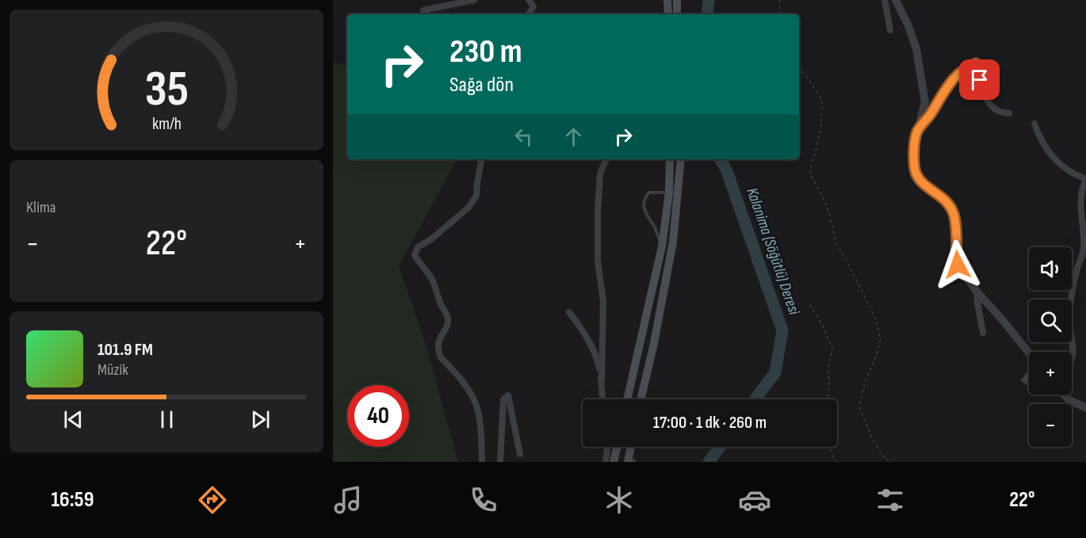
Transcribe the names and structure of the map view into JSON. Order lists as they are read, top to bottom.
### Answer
{
  "water": ["Kalanima (Söğütlü) Deresi"],
  "page": {
    "turn": ["230 m", "Sağa dön"],
    "tile": "Klima",
    "heat": ["−", "22°", "+"],
    "map_buttons": ["+", "−"],
    "song": ["101.9 FM", "Müzik"],
    "limit": "40",
    "trip": "17:00 · 1 dk · 260 m",
    "tabs": ["16:59", "22°"],
    "gauge": ["35", "km/h"]
  }
}
